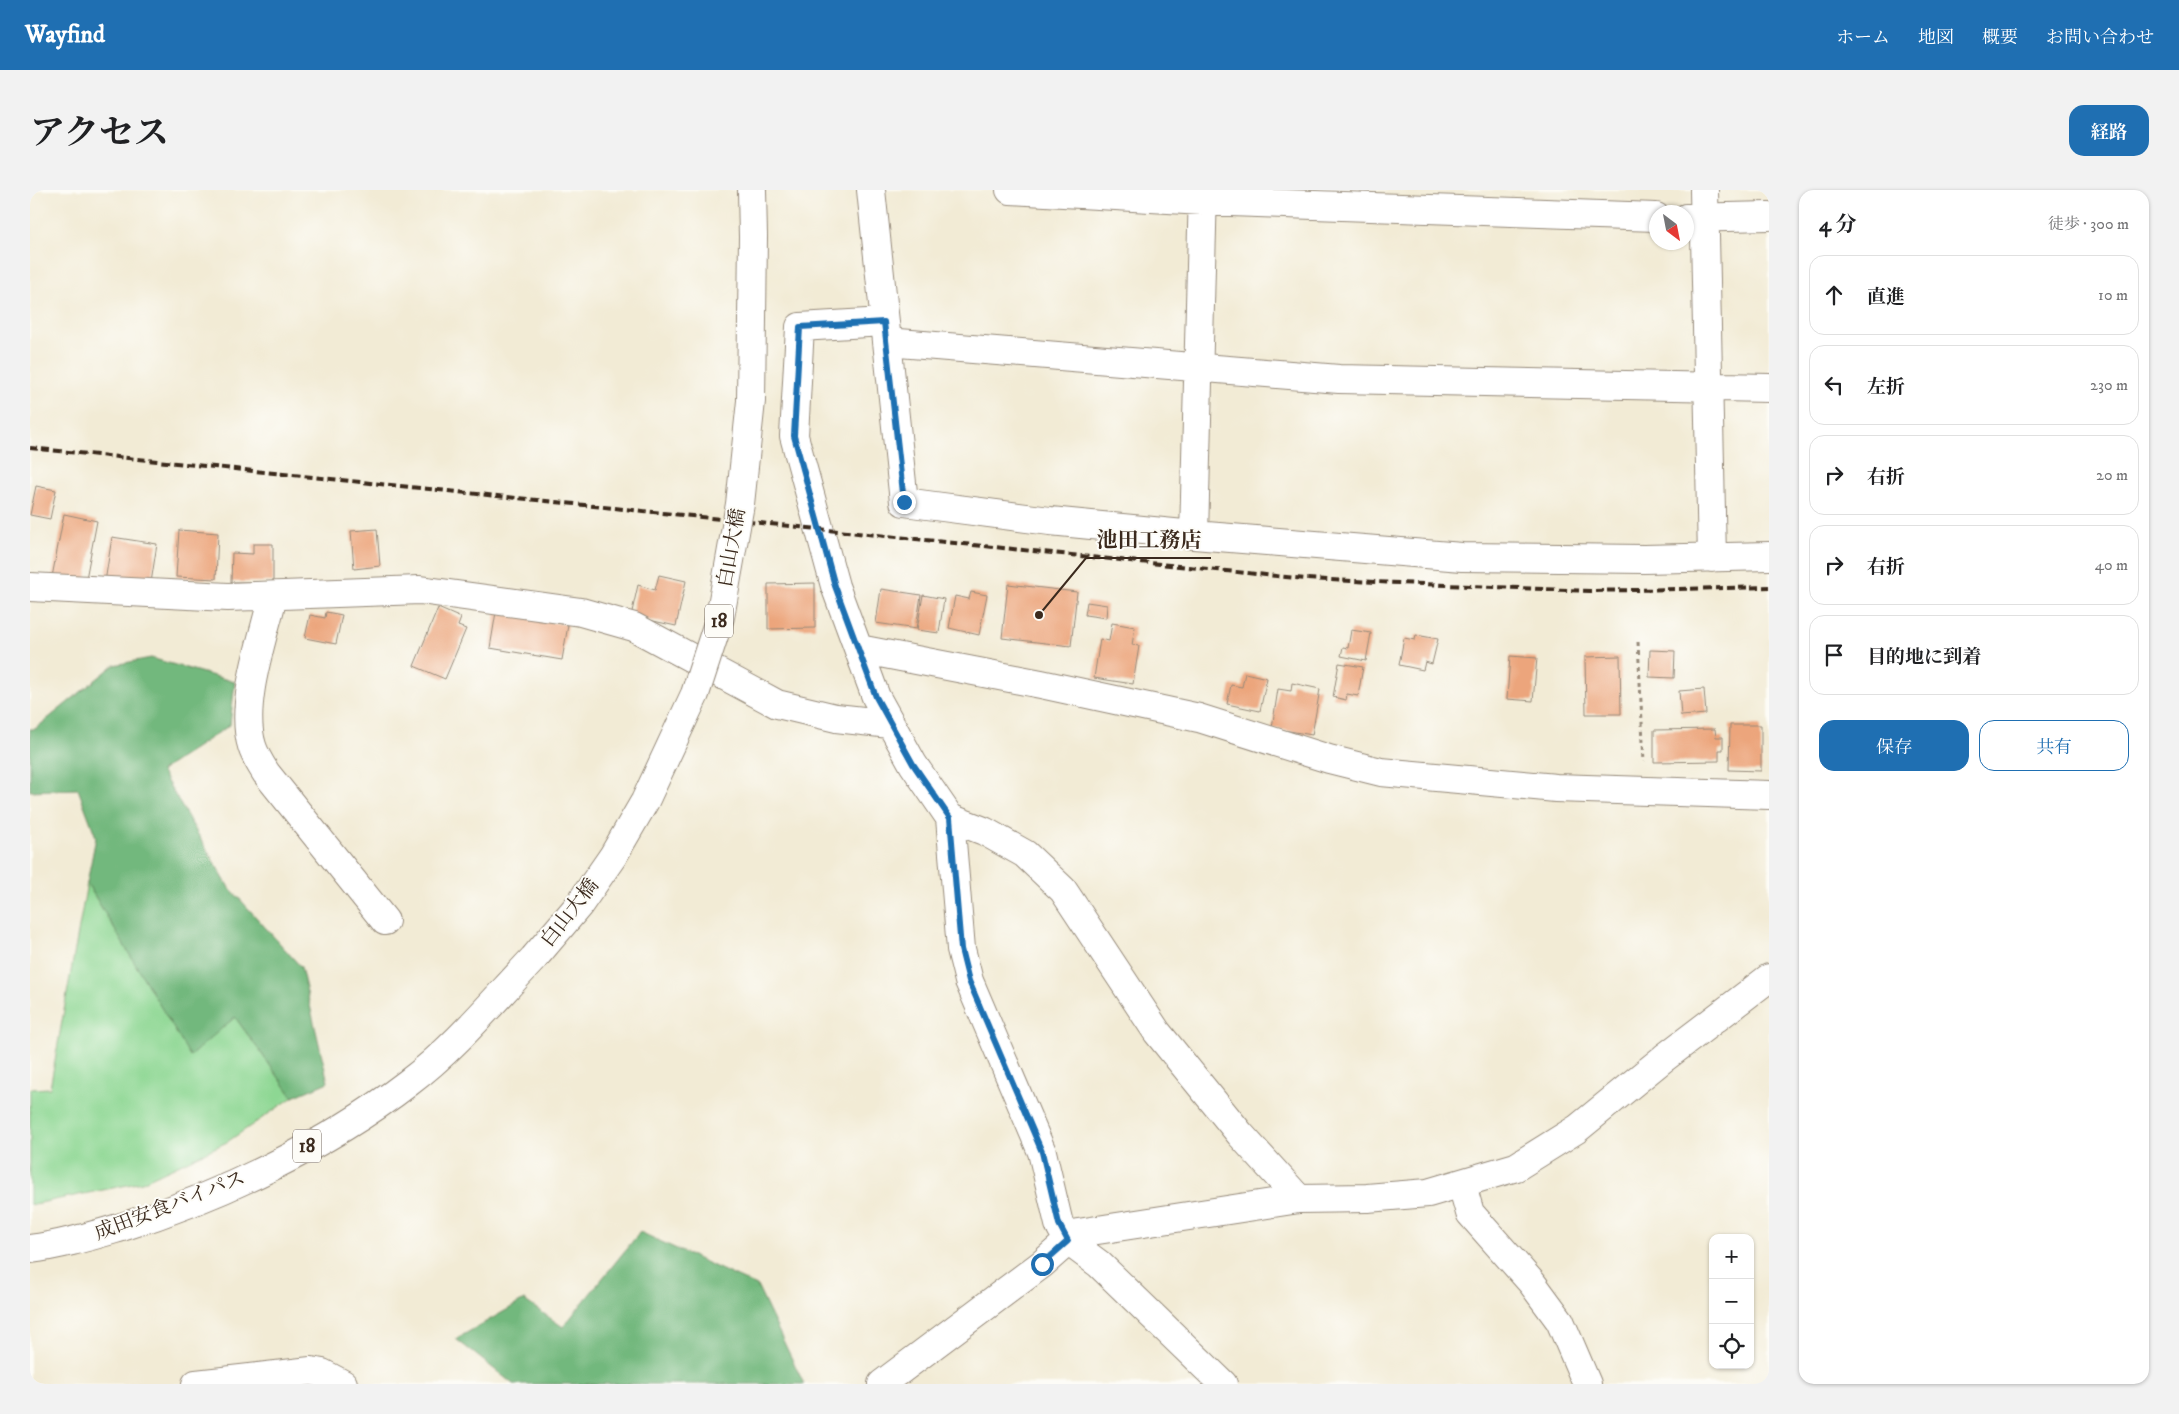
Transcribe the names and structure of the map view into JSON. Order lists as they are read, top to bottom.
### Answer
{
  "streets": {
    "street": ["白山大橋", "18", "成田安食バイパス"]
  },
  "crossings": [
    ["白山大橋", "成田安食バイパス"]
  ],
  "places": ["池田工務店"],
  "north": "bottom right",
  "page": {
    "header": "Wayfind",
    "nav": [
      "ホーム",
      "地図",
      "概要",
      "お問い合わせ"
    ],
    "title": "アクセス",
    "buttons": [
      "経路",
      ["保存", "共有"]
    ],
    "heading": ["4 分", "徒歩 · 300 m"],
    "list": [
      ["直進", "10 m"],
      ["左折", "230 m"],
      ["右折", "20 m"],
      ["右折", "40 m"],
      "目的地に到着"
    ],
    "map_buttons": ["+", "−"]
  }
}
